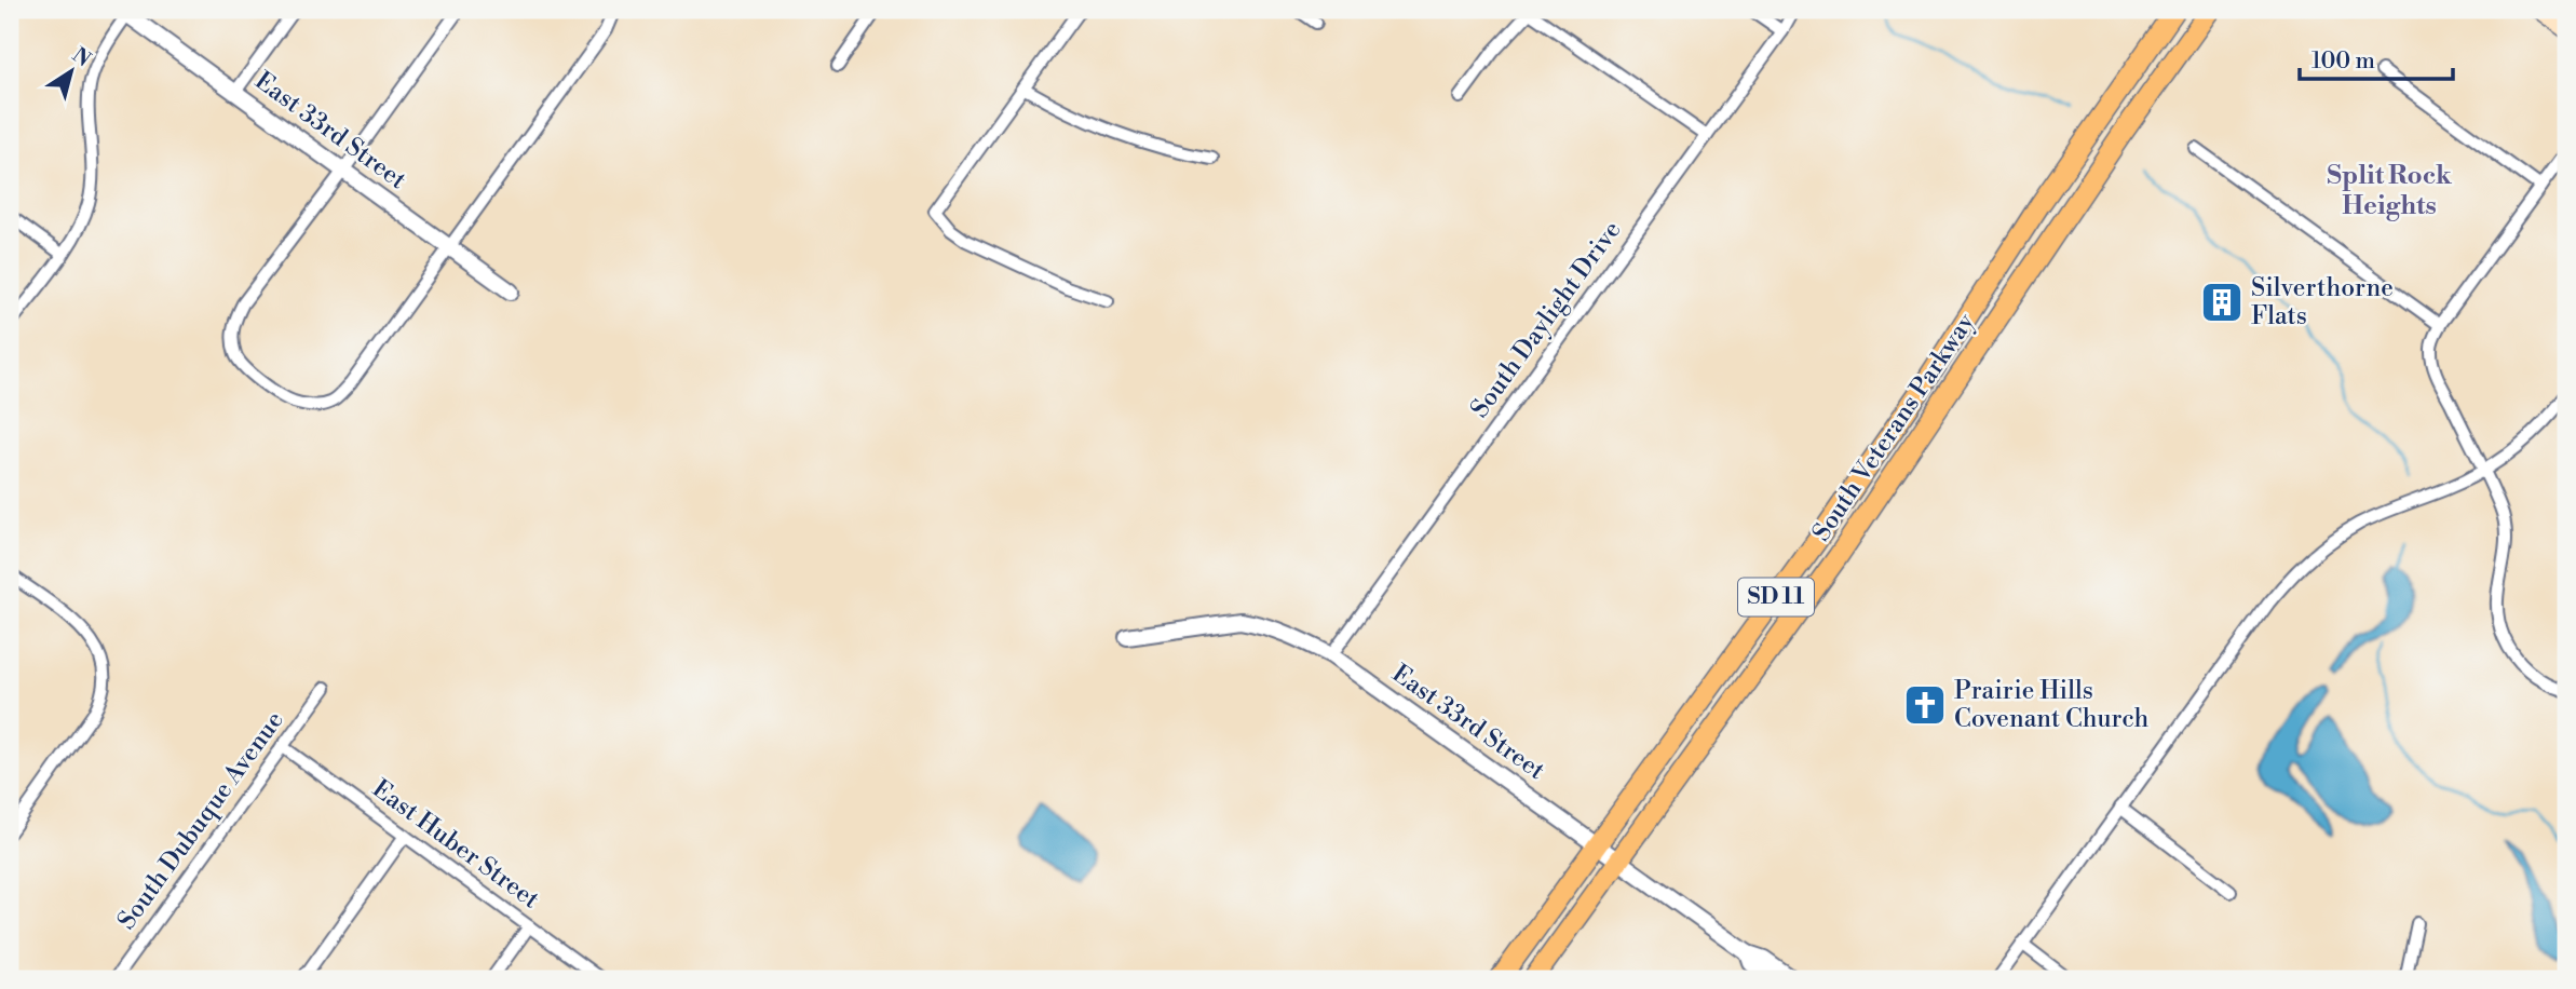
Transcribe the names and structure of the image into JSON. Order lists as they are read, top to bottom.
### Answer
{
  "streets": {
    "highway": ["South Veterans Parkway", "SD 11"],
    "street": [
      "East 33rd Street",
      "South Daylight Drive",
      "South Dubuque Avenue",
      "East Huber Street"
    ]
  },
  "crossings": [
    ["East 33rd Street", "South Daylight Drive"],
    ["East 33rd Street", "South Veterans Parkway"],
    ["South Dubuque Avenue", "East Huber Street"]
  ],
  "districts": ["Split Rock Heights"],
  "places": {
    "building": ["Silverthorne Flats"],
    "church": ["Prairie Hills Covenant Church"]
  },
  "scale_bar": "100 m",
  "north": "top right"
}
